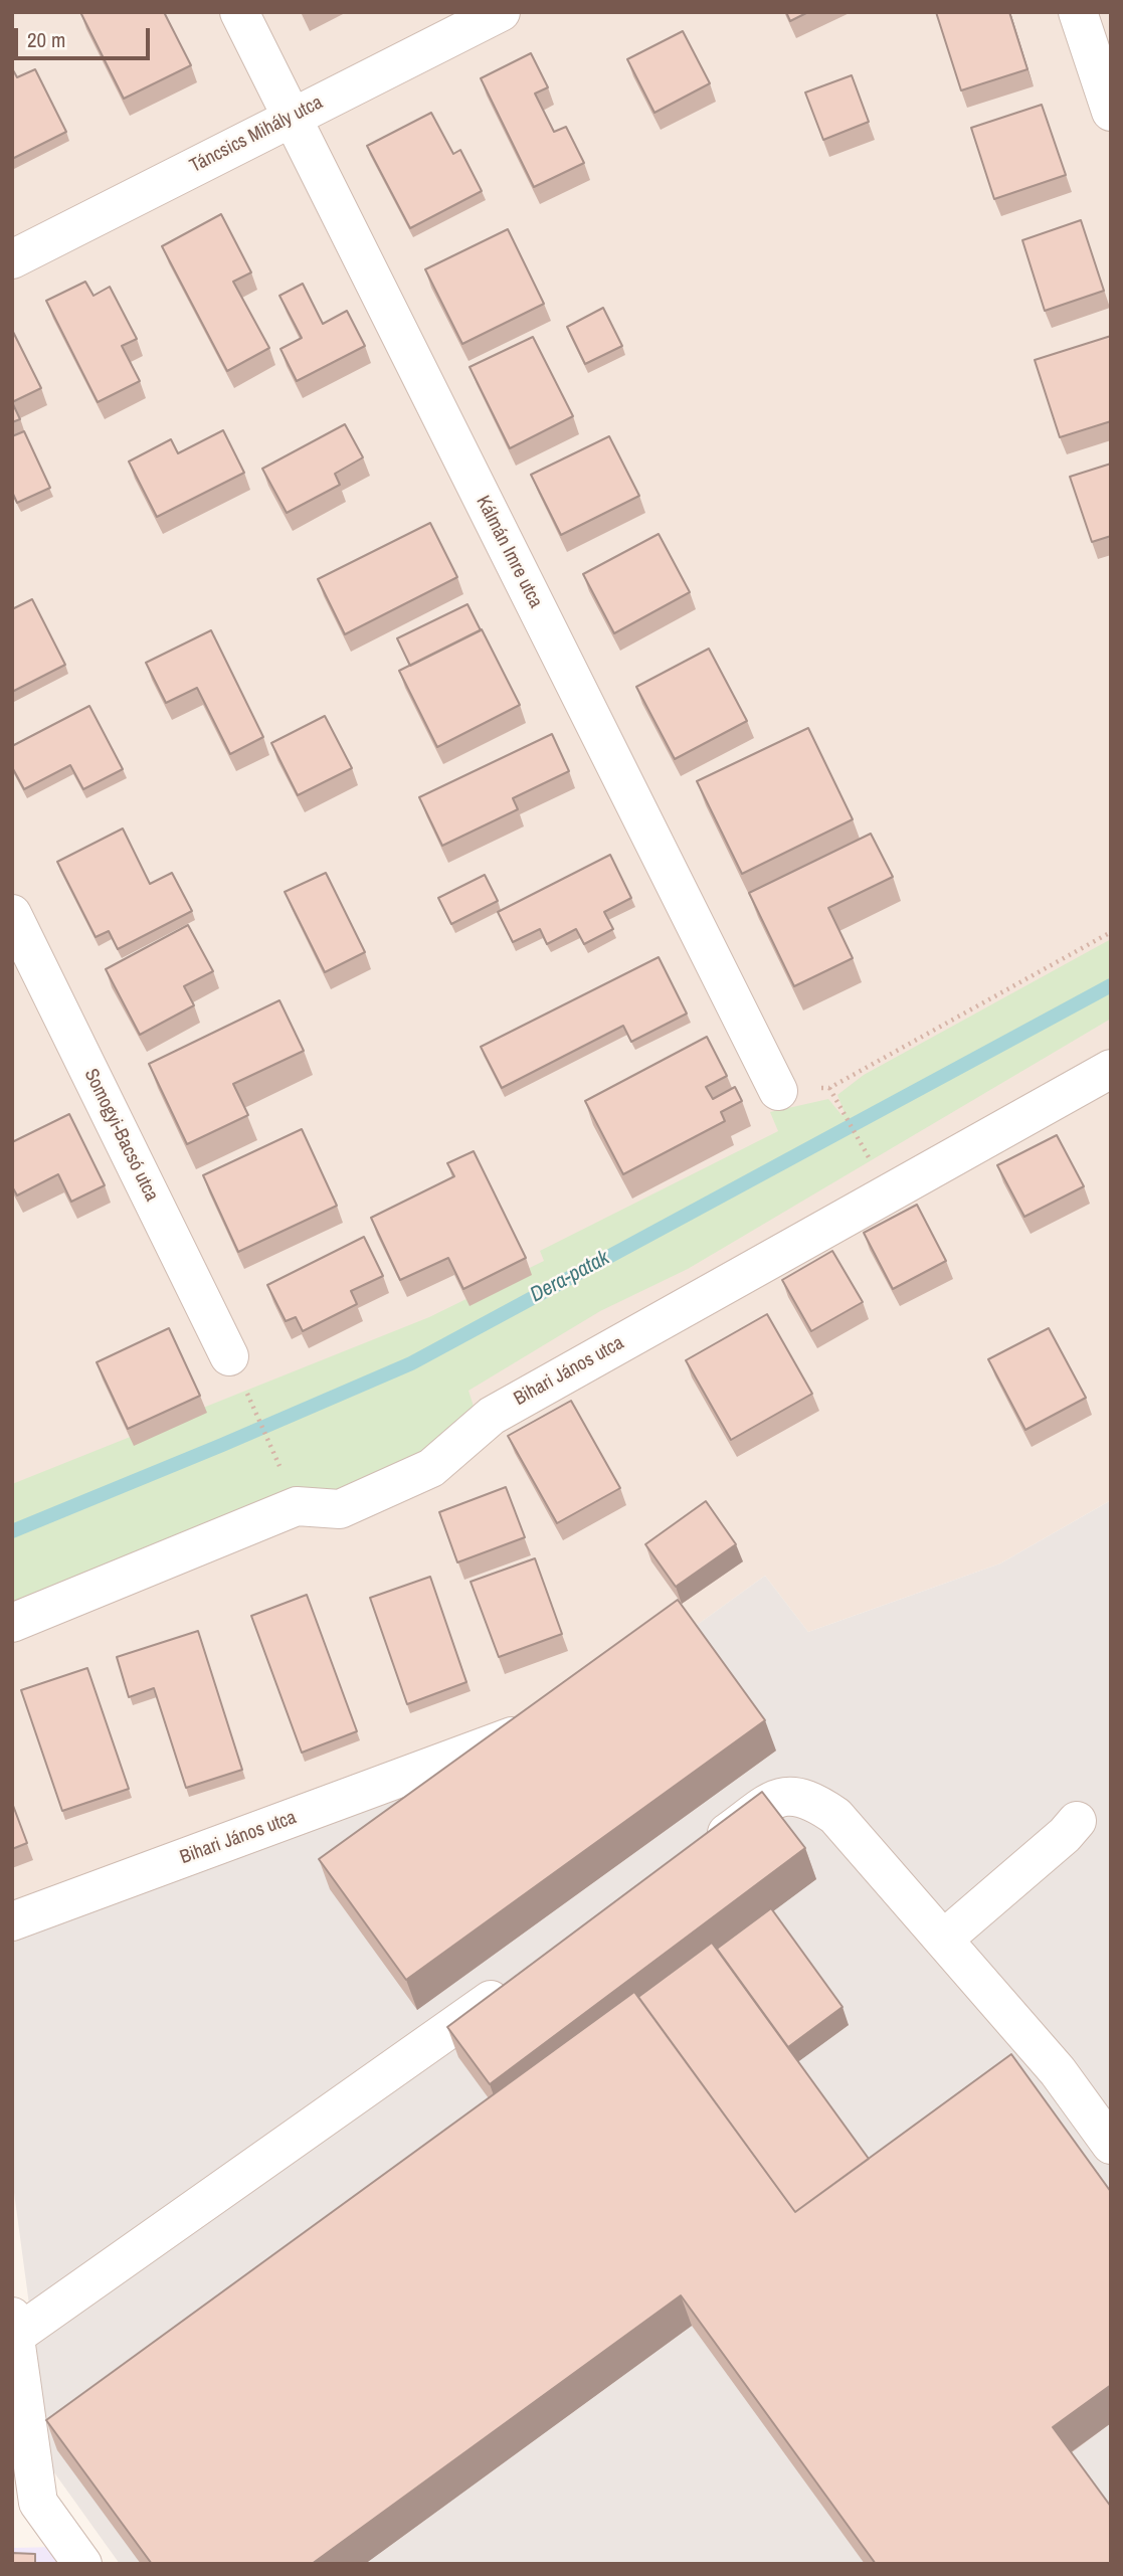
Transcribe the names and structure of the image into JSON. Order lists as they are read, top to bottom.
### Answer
{
  "streets": {
    "street": [
      "Táncsics Mihály utca",
      "Kálmán Imre utca",
      "Somogyi-Bacsó utca",
      "Bihari János utca"
    ]
  },
  "crossings": [
    ["Táncsics Mihály utca", "Kálmán Imre utca"]
  ],
  "water": ["Dera-patak"],
  "scale_bar": "20 m"
}
